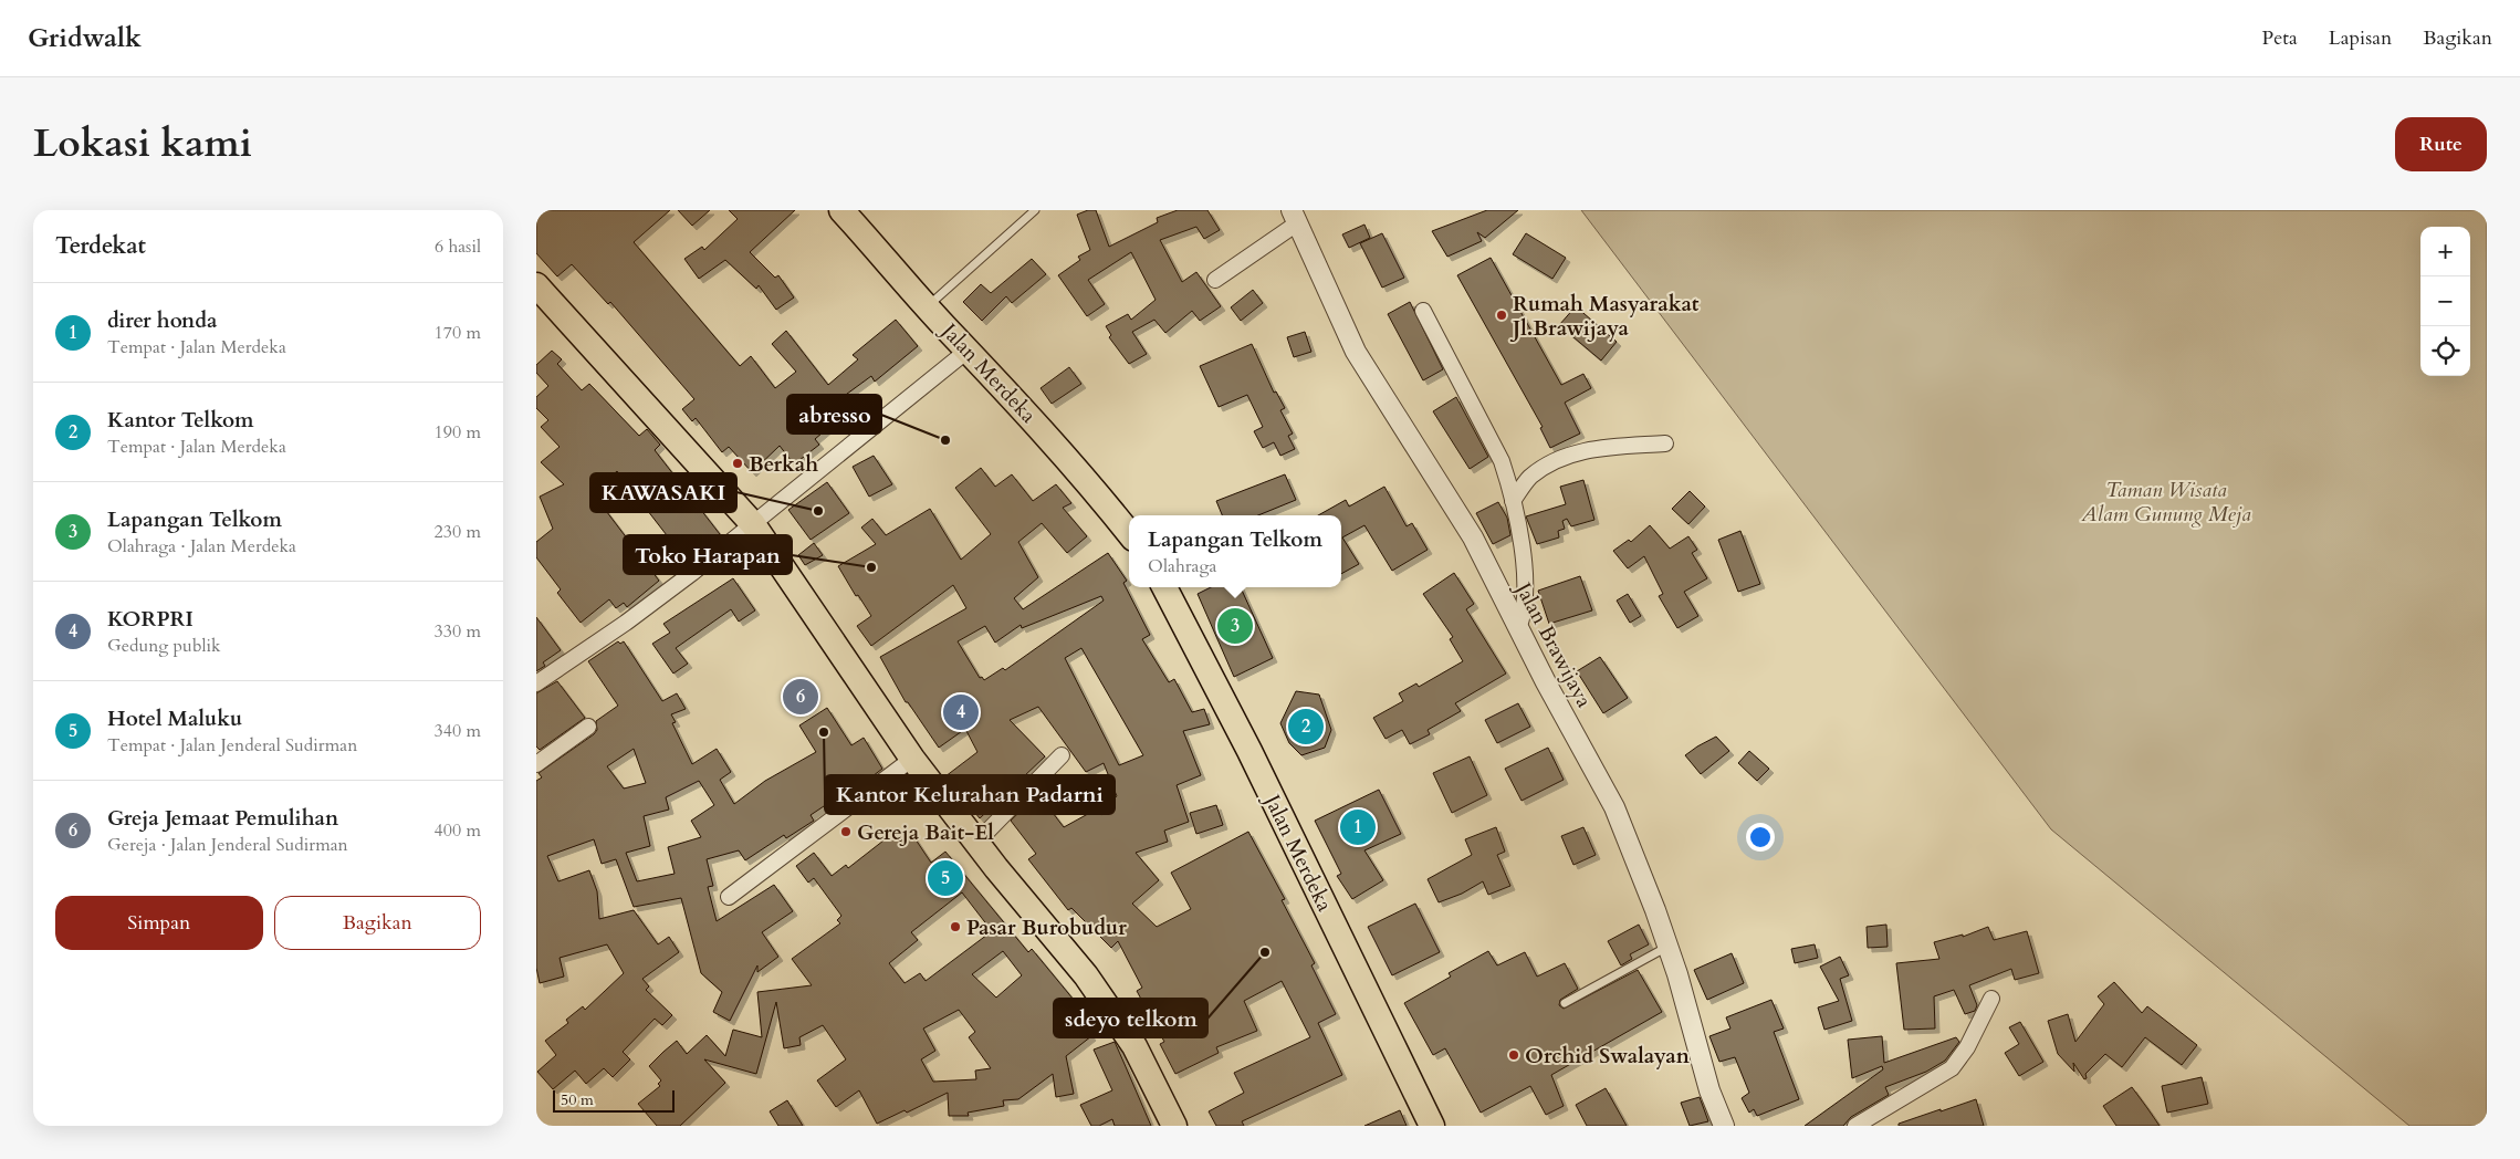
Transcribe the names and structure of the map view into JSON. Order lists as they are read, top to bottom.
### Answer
{
  "streets": {
    "highway": ["Jalan Merdeka"],
    "street": ["Jalan Brawijaya"]
  },
  "parks": ["Taman Wisata Alam Gunung Meja"],
  "places": [
    "Rumah Masyarakat Jl.Brawijaya",
    "abresso",
    "Berkah",
    "KAWASAKI",
    "Toko Harapan",
    "Kantor Kelurahan Padarni",
    "Gereja Bait-El",
    "Pasar Burobudur",
    "sdeyo telkom",
    "Orchid Swalayan"
  ],
  "scale_bar": "50 m",
  "page": {
    "header": "Gridwalk",
    "nav": ["Peta", "Lapisan", "Bagikan"],
    "title": "Lokasi kami",
    "buttons": [
      "Rute",
      ["Simpan", "Bagikan"]
    ],
    "heading": ["Terdekat", "6 hasil"],
    "map_buttons": ["+", "−"],
    "list": [
      {
        "mark": "1",
        "name": "direr honda",
        "note": "Tempat · Jalan Merdeka",
        "value": "170 m"
      },
      {
        "mark": "2",
        "name": "Kantor Telkom",
        "note": "Tempat · Jalan Merdeka",
        "value": "190 m"
      },
      {
        "mark": "3",
        "name": "Lapangan Telkom",
        "note": "Olahraga · Jalan Merdeka",
        "value": "230 m"
      },
      {
        "mark": "4",
        "name": "KORPRI",
        "note": "Gedung publik",
        "value": "330 m"
      },
      {
        "mark": "5",
        "name": "Hotel Maluku",
        "note": "Tempat · Jalan Jenderal Sudirman",
        "value": "340 m"
      },
      {
        "mark": "6",
        "name": "Greja Jemaat Pemulihan",
        "note": "Gereja · Jalan Jenderal Sudirman",
        "value": "400 m"
      }
    ],
    "popup": ["Lapangan Telkom", "Olahraga"],
    "pins": [
      "3",
      "6",
      "4",
      "2",
      "1",
      "5"
    ],
    "scale": "50 m"
  }
}
